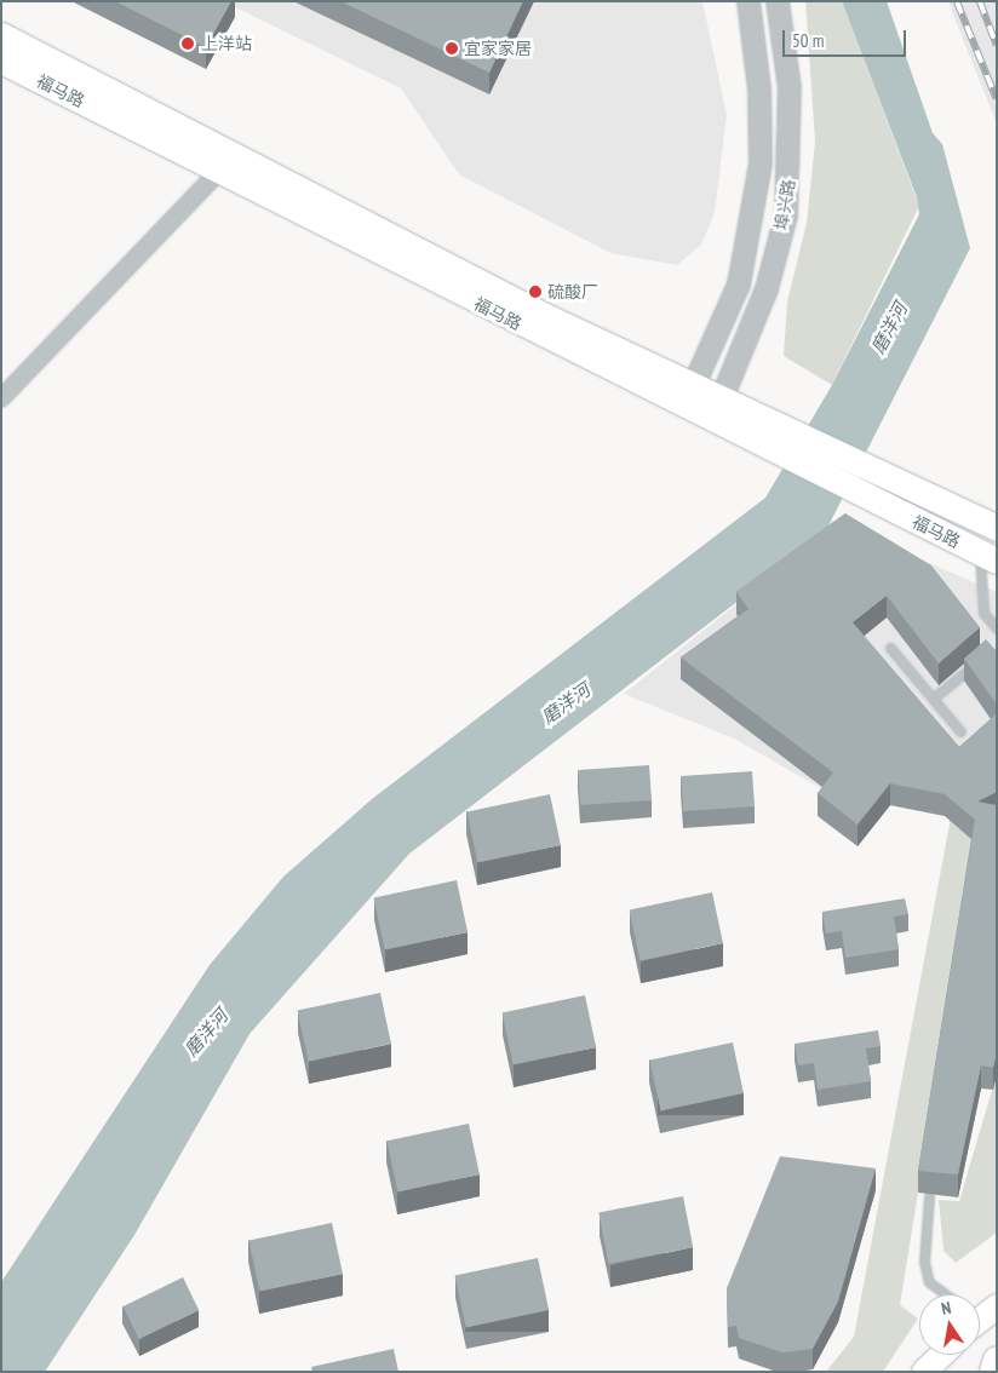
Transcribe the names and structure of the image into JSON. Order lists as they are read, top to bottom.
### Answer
{
  "streets": {
    "main road": ["福马路"],
    "street": ["埠兴路"]
  },
  "crossings": [
    ["福马路", "埠兴路"]
  ],
  "water": ["磨洋河"],
  "places": ["上洋站", "宜家家居", "硫酸厂"],
  "scale_bar": "50 m",
  "north": "top"
}
